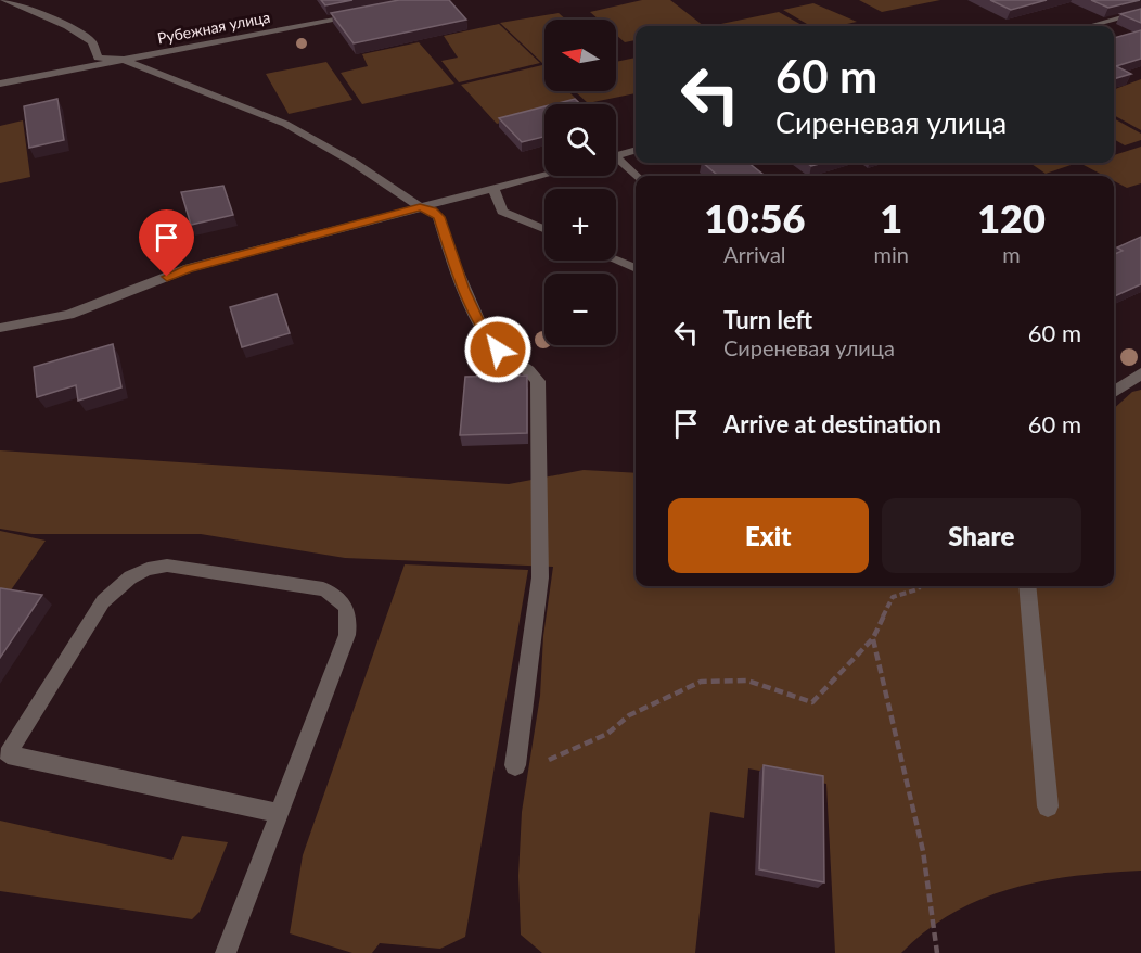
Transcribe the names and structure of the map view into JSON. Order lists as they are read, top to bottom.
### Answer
{
  "streets": {
    "street": ["Рубежная улица"]
  },
  "north": "left",
  "page": {
    "map_buttons": ["+", "−"],
    "turn": ["60 m", "Сиреневая улица"],
    "eta": [
      "10:56",
      "Arrival",
      "1",
      "min",
      "120",
      "m"
    ],
    "list": [
      {
        "name": "Turn left",
        "note": "Сиреневая улица",
        "value": "60 m"
      },
      {
        "name": "Arrive at destination",
        "value": "60 m"
      }
    ],
    "buttons": ["Exit", "Share"]
  }
}
